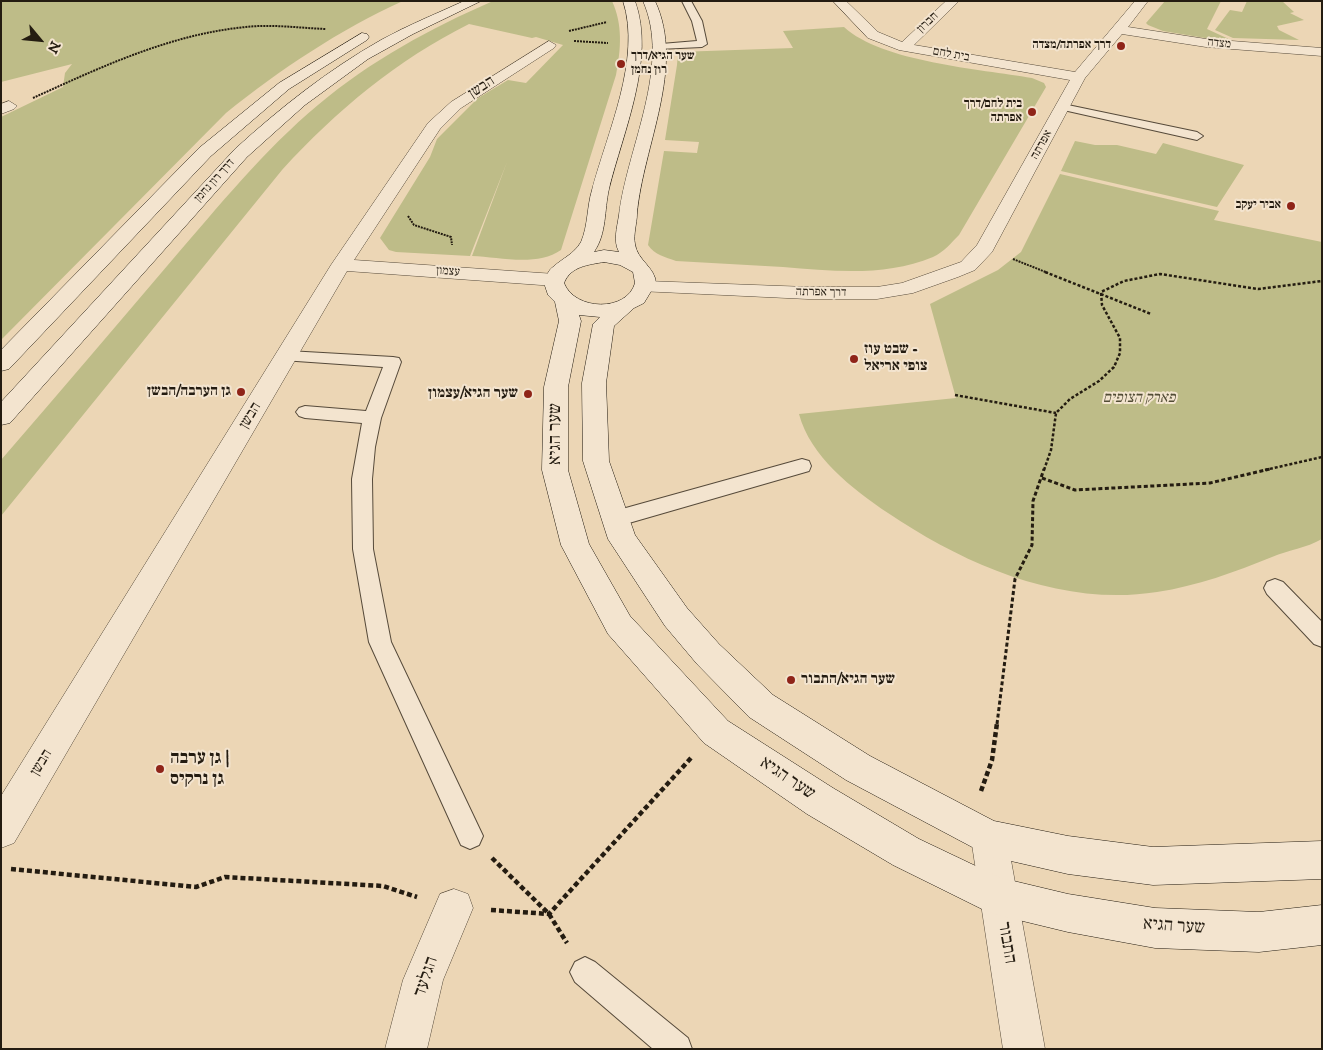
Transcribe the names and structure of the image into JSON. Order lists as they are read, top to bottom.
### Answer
{
  "streets": {
    "street": [
      "חברון",
      "מצדה",
      "בית לחם",
      "הבשן",
      "אפרתה",
      "דרך רון נחמן",
      "עצמון",
      "דרך אפרתה",
      "שער הגיא",
      "התבור",
      "הגלעד"
    ]
  },
  "crossings": [
    ["חברון", "בית לחם"],
    ["מצדה", "אפרתה"],
    ["בית לחם", "אפרתה"],
    ["הבשן", "עצמון"],
    ["אפרתה", "דרך אפרתה"],
    ["עצמון", "דרך אפרתה"],
    ["עצמון", "שער הגיא"],
    ["דרך אפרתה", "שער הגיא"],
    ["שער הגיא", "התבור"]
  ],
  "parks": ["פארק הצופים"],
  "places": [
    "דרך אפרתה/מצדה",
    "שער הגיא/דרך רון נחמן",
    "בית לחם/דרך אפרתה",
    "אביר יעקב",
    "שבט עוז - צופי אריאל",
    "גן הערבה/הבשן",
    "שער הגיא/עצמון",
    "שער הגיא/התבור",
    "גן ערבה | גן נרקיס"
  ],
  "north": "bottom right"
}
